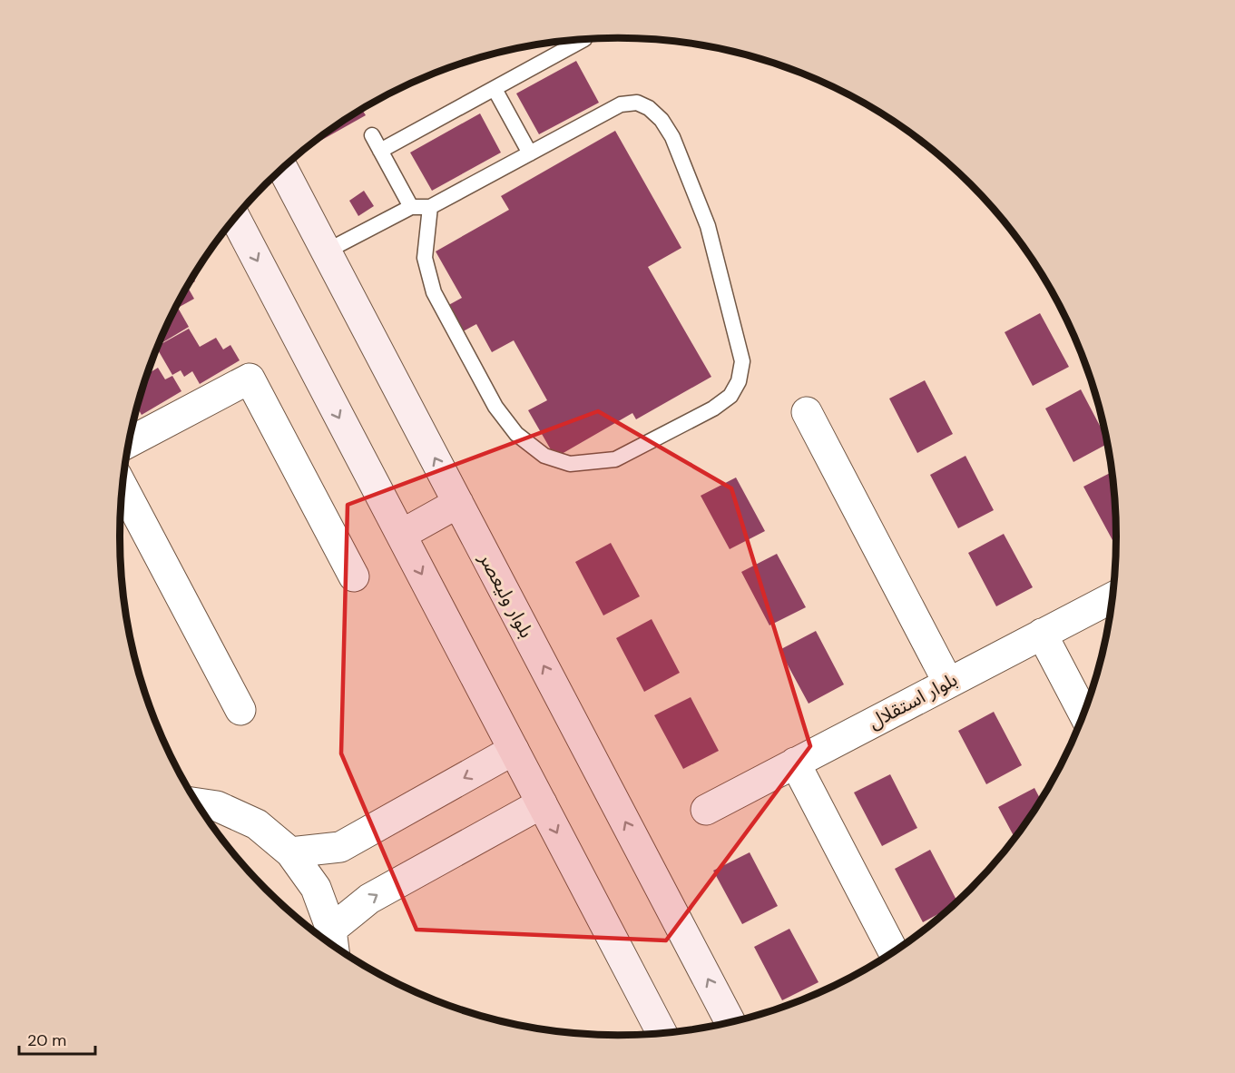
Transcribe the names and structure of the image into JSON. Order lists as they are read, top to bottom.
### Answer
{
  "streets": {
    "street": ["بلوار ولیعصر", "بلوار استقلال"]
  },
  "scale_bar": "20 m"
}
